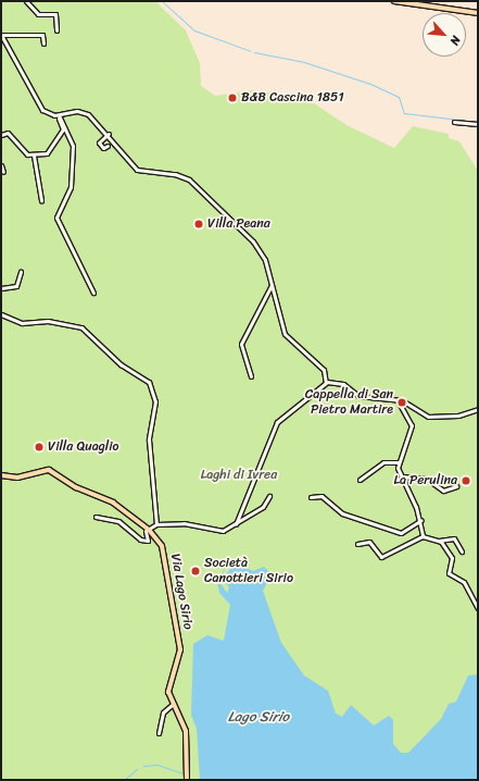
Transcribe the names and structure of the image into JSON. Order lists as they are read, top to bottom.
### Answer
{
  "streets": {
    "main road": ["Via Lago Sirio"]
  },
  "water": ["Lago Sirio"],
  "parks": ["Laghi di Ivrea"],
  "places": [
    "B&B Cascina 1851",
    "Villa Peana",
    "Cappella di San Pietro Martire",
    "Villa Quaglio",
    "La Perulina",
    "Società Canottieri Sirio"
  ],
  "north": "bottom right"
}
